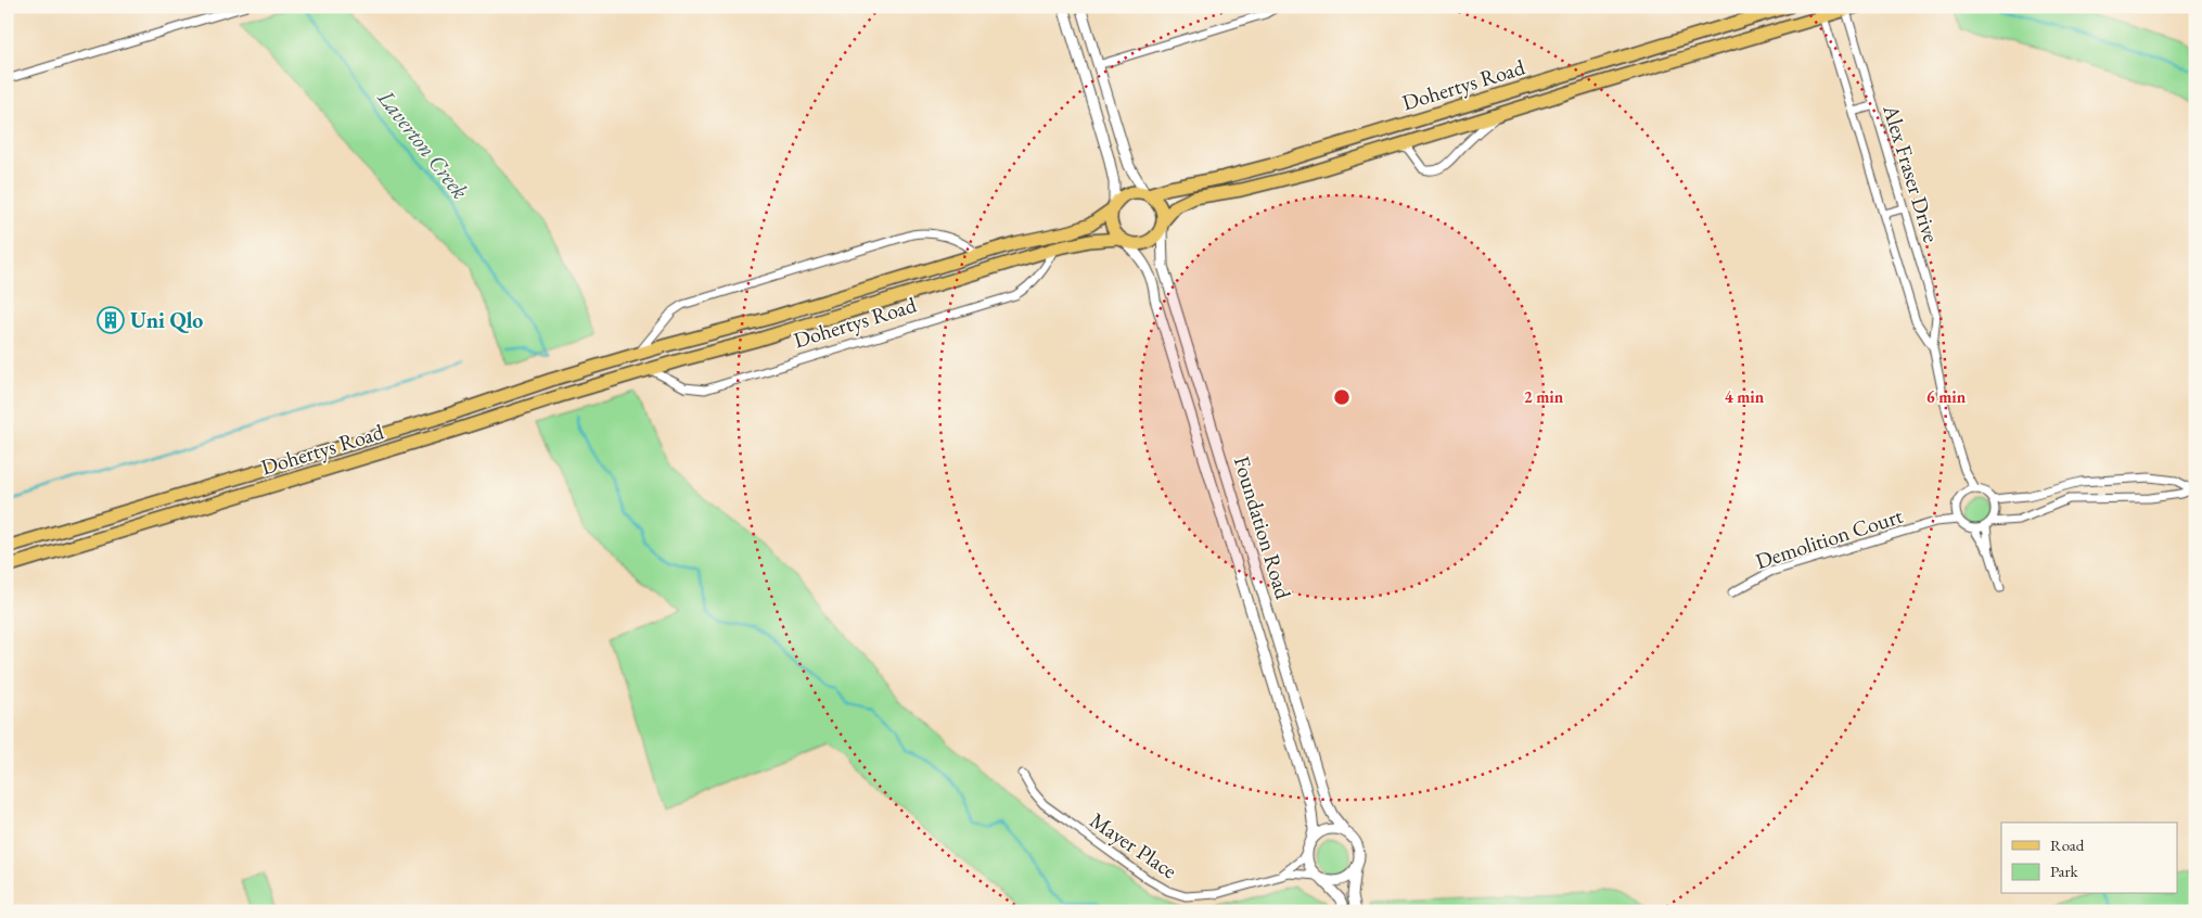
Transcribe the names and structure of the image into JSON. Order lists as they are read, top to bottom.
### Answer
{
  "streets": {
    "main road": ["Dohertys Road"],
    "street": [
      "Alex Fraser Drive",
      "Foundation Road",
      "Demolition Court",
      "Mayer Place"
    ]
  },
  "crossings": [
    ["Dohertys Road", "Alex Fraser Drive"],
    ["Dohertys Road", "Foundation Road"],
    ["Alex Fraser Drive", "Demolition Court"],
    ["Foundation Road", "Mayer Place"]
  ],
  "water": ["Laverton Creek"],
  "places": {
    "building": ["Uni Qlo"]
  },
  "legend": ["Road", "Park"],
  "rings": ["2 min", "4 min", "6 min"]
}
